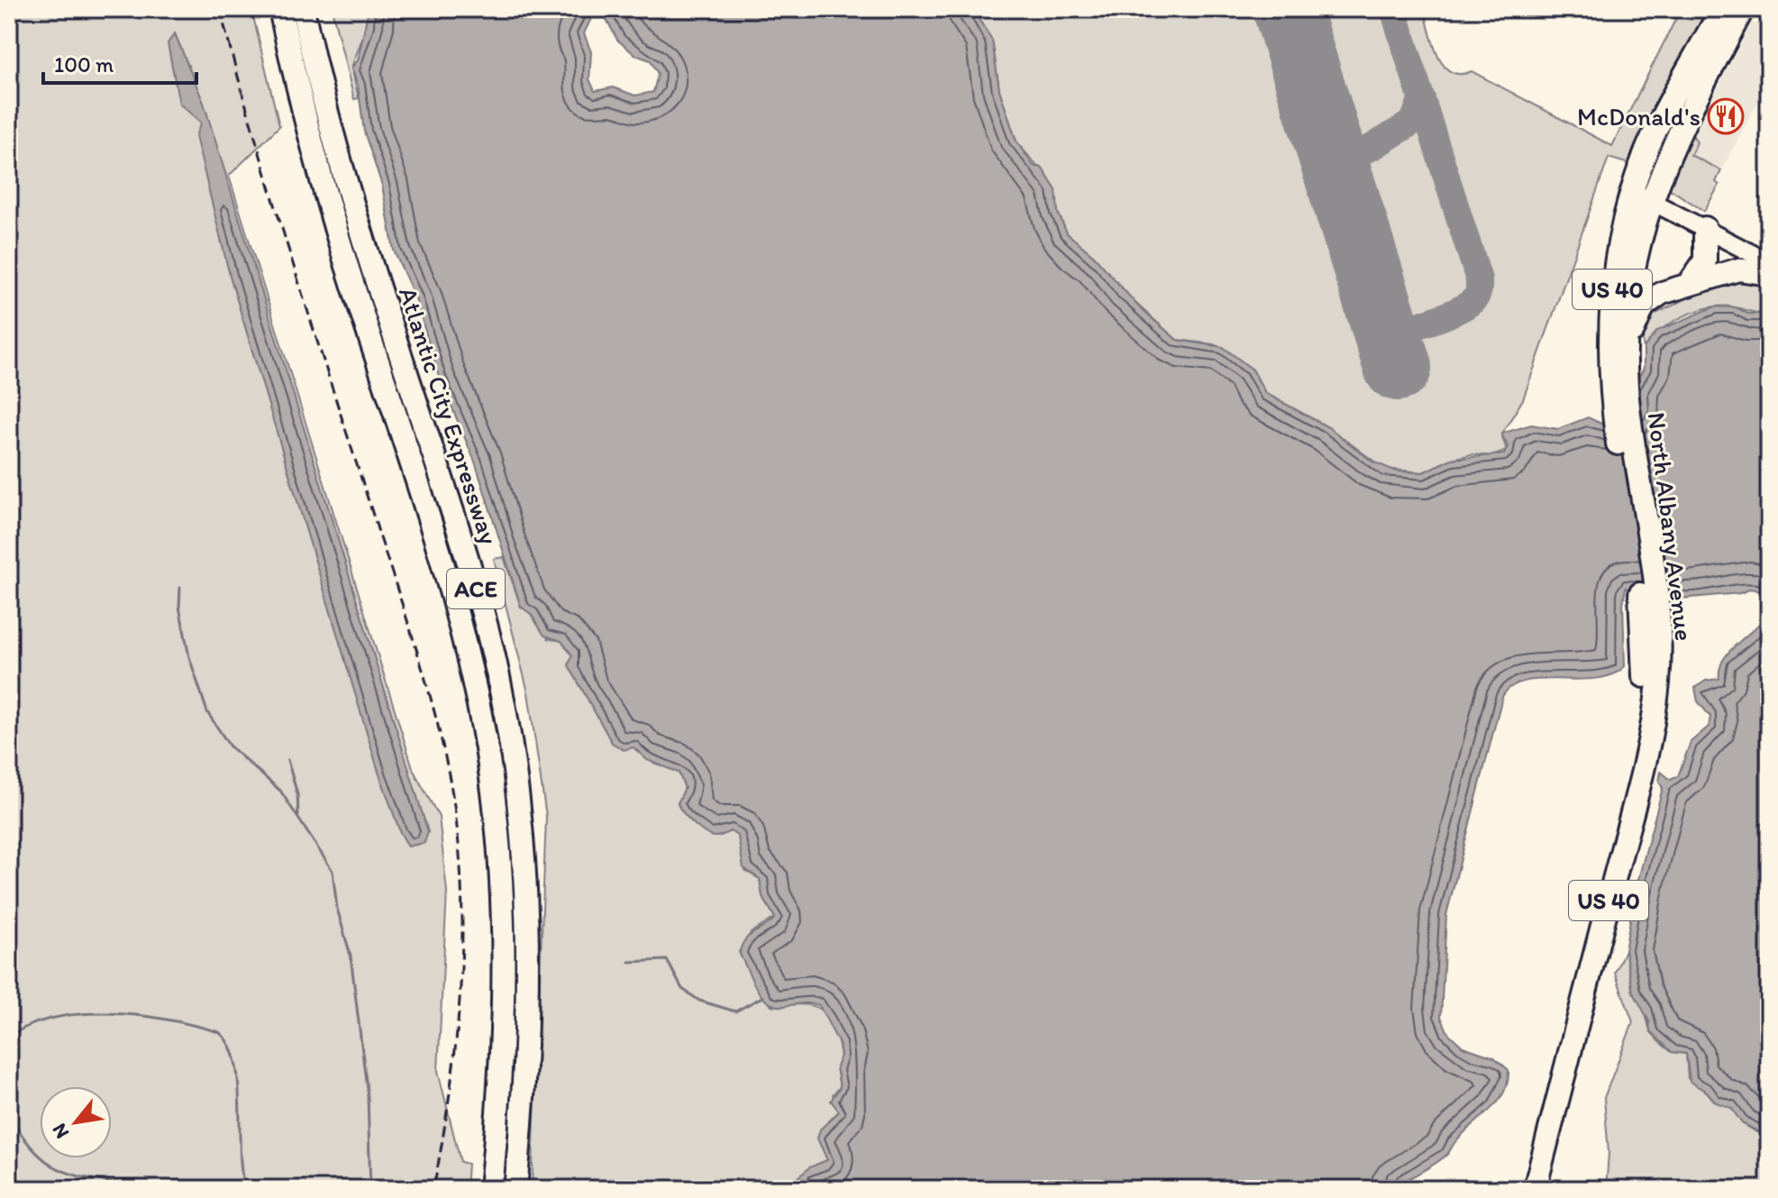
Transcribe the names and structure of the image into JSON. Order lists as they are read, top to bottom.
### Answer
{
  "streets": {
    "highway": [
      "US 40",
      "Atlantic City Expressway",
      "North Albany Avenue",
      "ACE"
    ]
  },
  "places": {
    "restaurant": ["McDonald's"]
  },
  "scale_bar": "100 m",
  "north": "bottom left"
}
